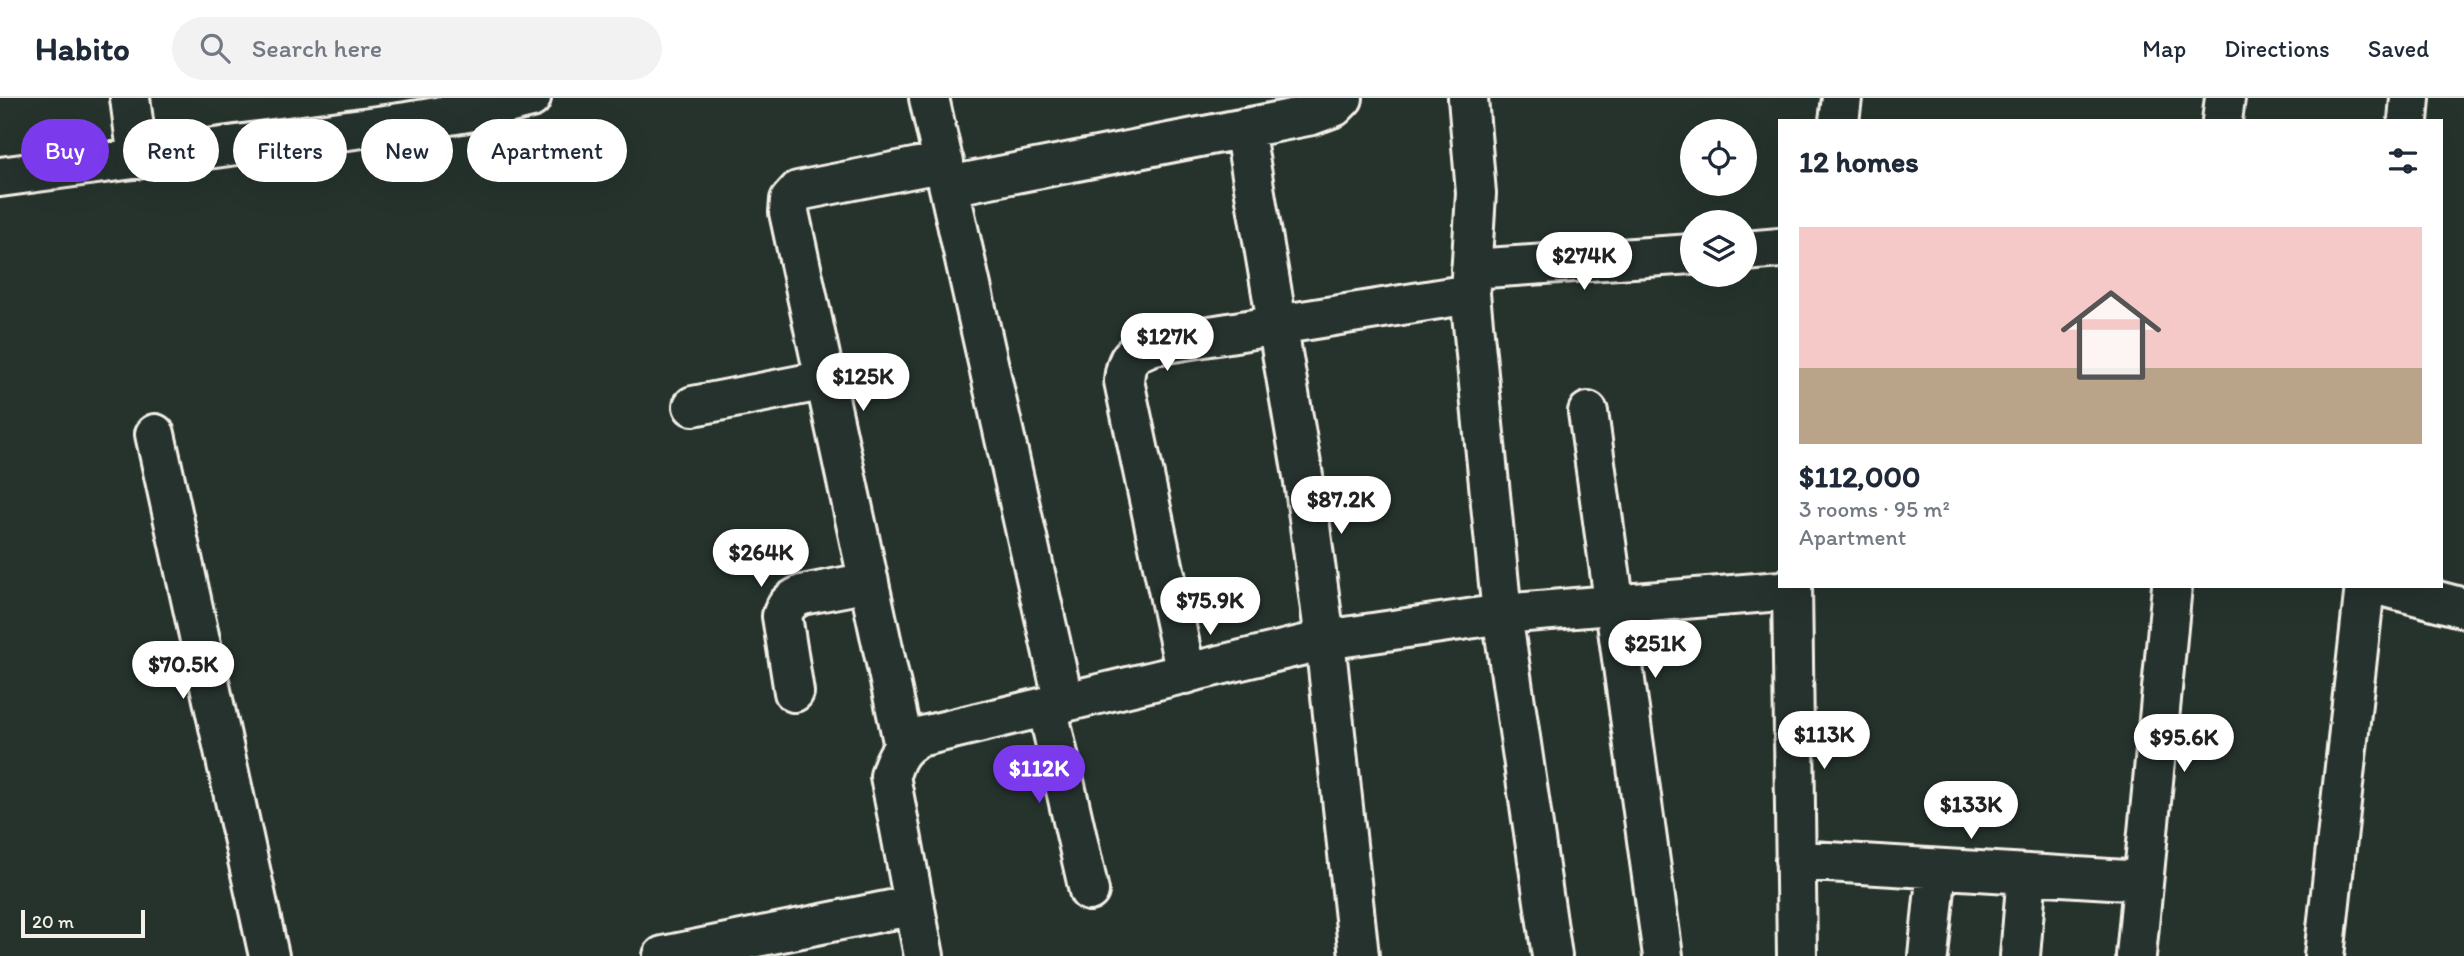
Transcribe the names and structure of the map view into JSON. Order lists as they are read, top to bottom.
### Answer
{
  "scale_bar": "20 m",
  "page": {
    "header": "Habito",
    "search": "Search here",
    "nav": ["Map", "Directions", "Saved"],
    "chip": [
      "Buy",
      "Rent",
      "Filters",
      "New",
      "Apartment"
    ],
    "heading": "12 homes",
    "list": [
      {
        "name": "$112,000",
        "note": "3 rooms · 95 m² · Apartment"
      }
    ],
    "price": [
      "$274K",
      "$127K",
      "$125K",
      "$87.2K",
      "$264K",
      "$75.9K",
      "$251K",
      "$70.5K",
      "$113K",
      "$95.6K",
      "$112K",
      "$133K"
    ],
    "scale": "20 m"
  }
}
